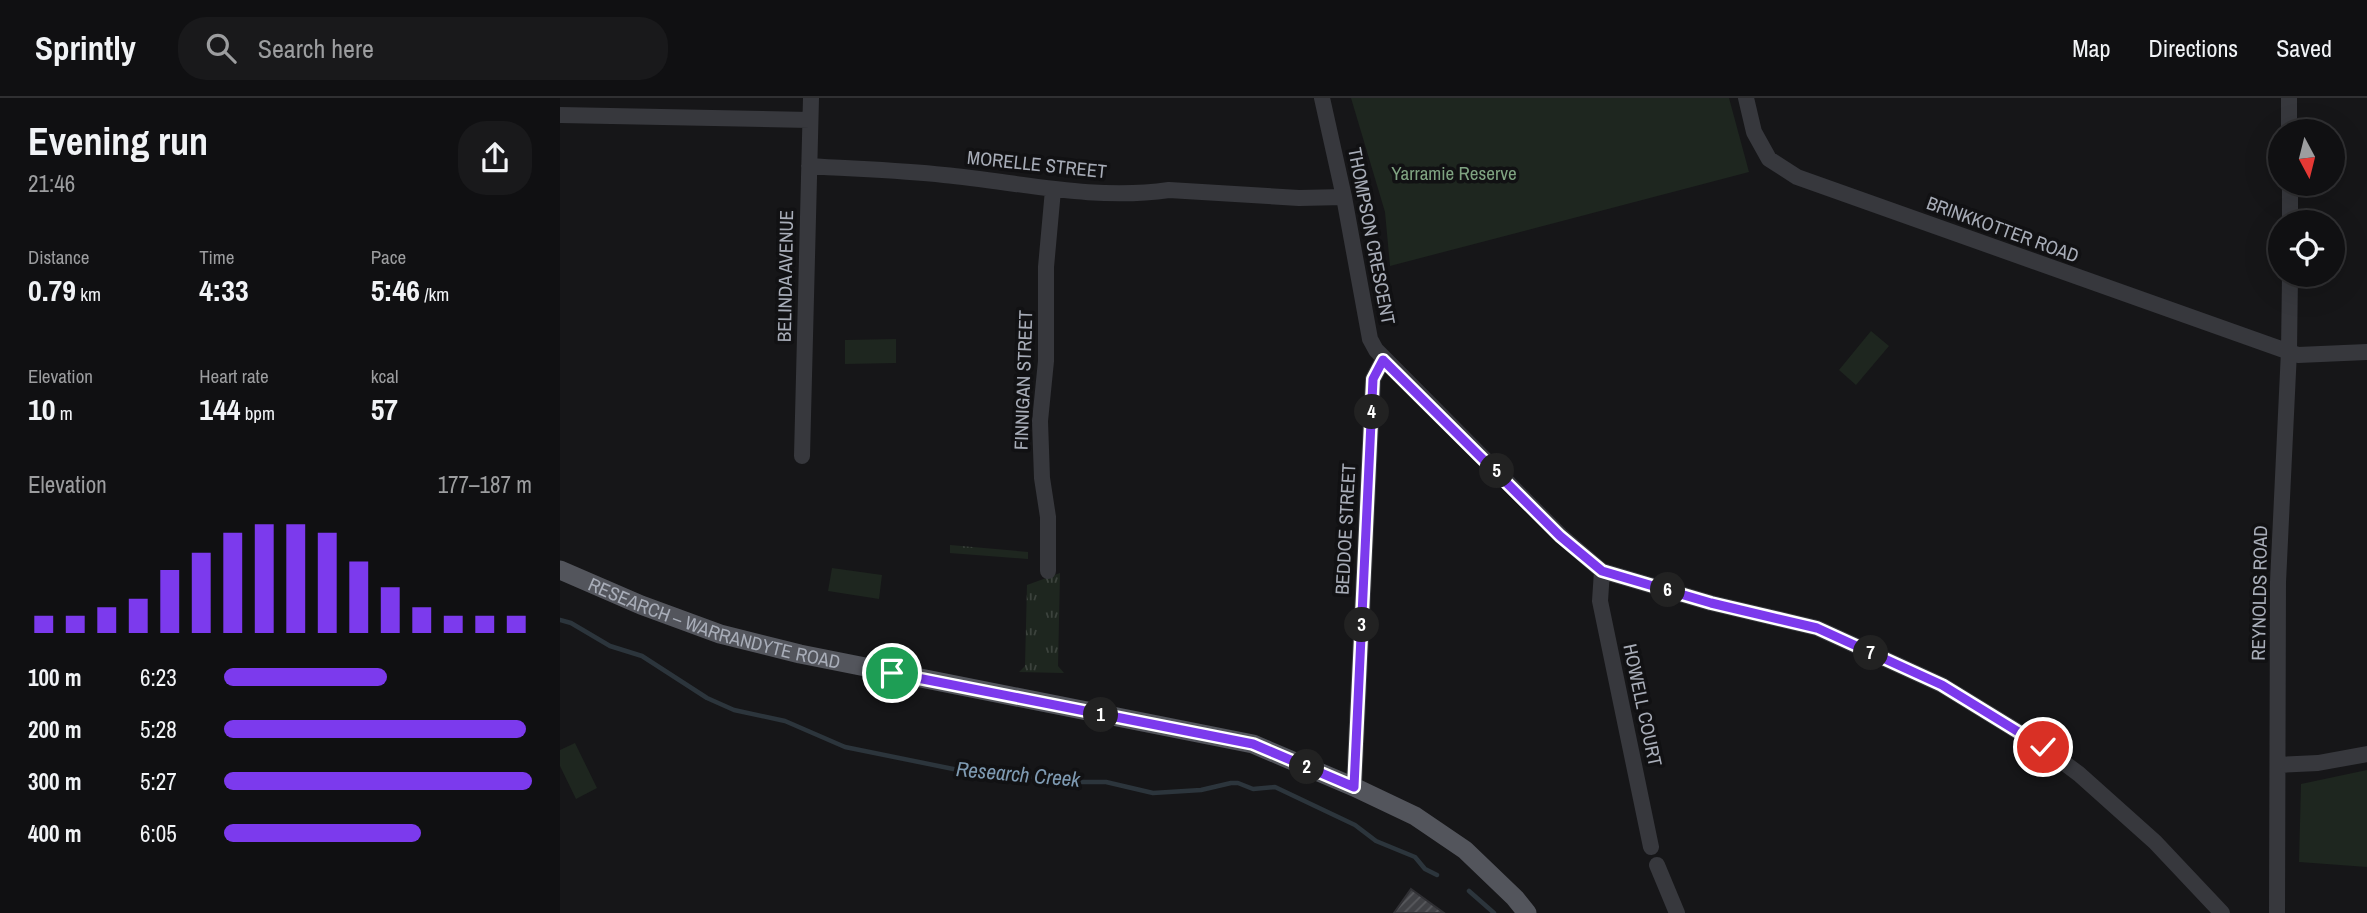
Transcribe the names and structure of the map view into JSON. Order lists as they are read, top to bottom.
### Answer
{
  "streets": {
    "main road": ["RESEARCH – WARRANDYTE ROAD"],
    "street": [
      "MORELLE STREET",
      "BRINKKOTTER ROAD",
      "THOMPSON CRESCENT",
      "BELINDA AVENUE",
      "FINNIGAN STREET",
      "BEDDOE STREET",
      "REYNOLDS ROAD",
      "HOWELL COURT"
    ]
  },
  "crossings": [
    ["MORELLE STREET", "THOMPSON CRESCENT"],
    ["MORELLE STREET", "BELINDA AVENUE"],
    ["MORELLE STREET", "FINNIGAN STREET"],
    ["BRINKKOTTER ROAD", "REYNOLDS ROAD"],
    ["THOMPSON CRESCENT", "BEDDOE STREET"],
    ["THOMPSON CRESCENT", "HOWELL COURT"],
    ["BEDDOE STREET", "RESEARCH – WARRANDYTE ROAD"]
  ],
  "water": ["Research Creek"],
  "parks": ["Yarramie Reserve"],
  "north": "bottom",
  "page": {
    "header": "Sprintly",
    "search": "Search here",
    "nav": ["Map", "Directions", "Saved"],
    "heading": ["Evening run", "21:46"],
    "stats": [
      ["Distance", "0.79 km"],
      ["Time", "4:33"],
      ["Pace", "5:46 /km"],
      ["Elevation", "10 m"],
      ["Heart rate", "144 bpm"],
      ["kcal", "57"]
    ],
    "pins": [
      "4",
      "5",
      "6",
      "3",
      "7",
      "1",
      "2"
    ],
    "chart": ["Elevation", "177–187 m"],
    "list": [
      {
        "name": "100 m",
        "note": "6:23"
      },
      {
        "name": "200 m",
        "note": "5:28"
      },
      {
        "name": "300 m",
        "note": "5:27"
      },
      {
        "name": "400 m",
        "note": "6:05"
      }
    ]
  }
}
